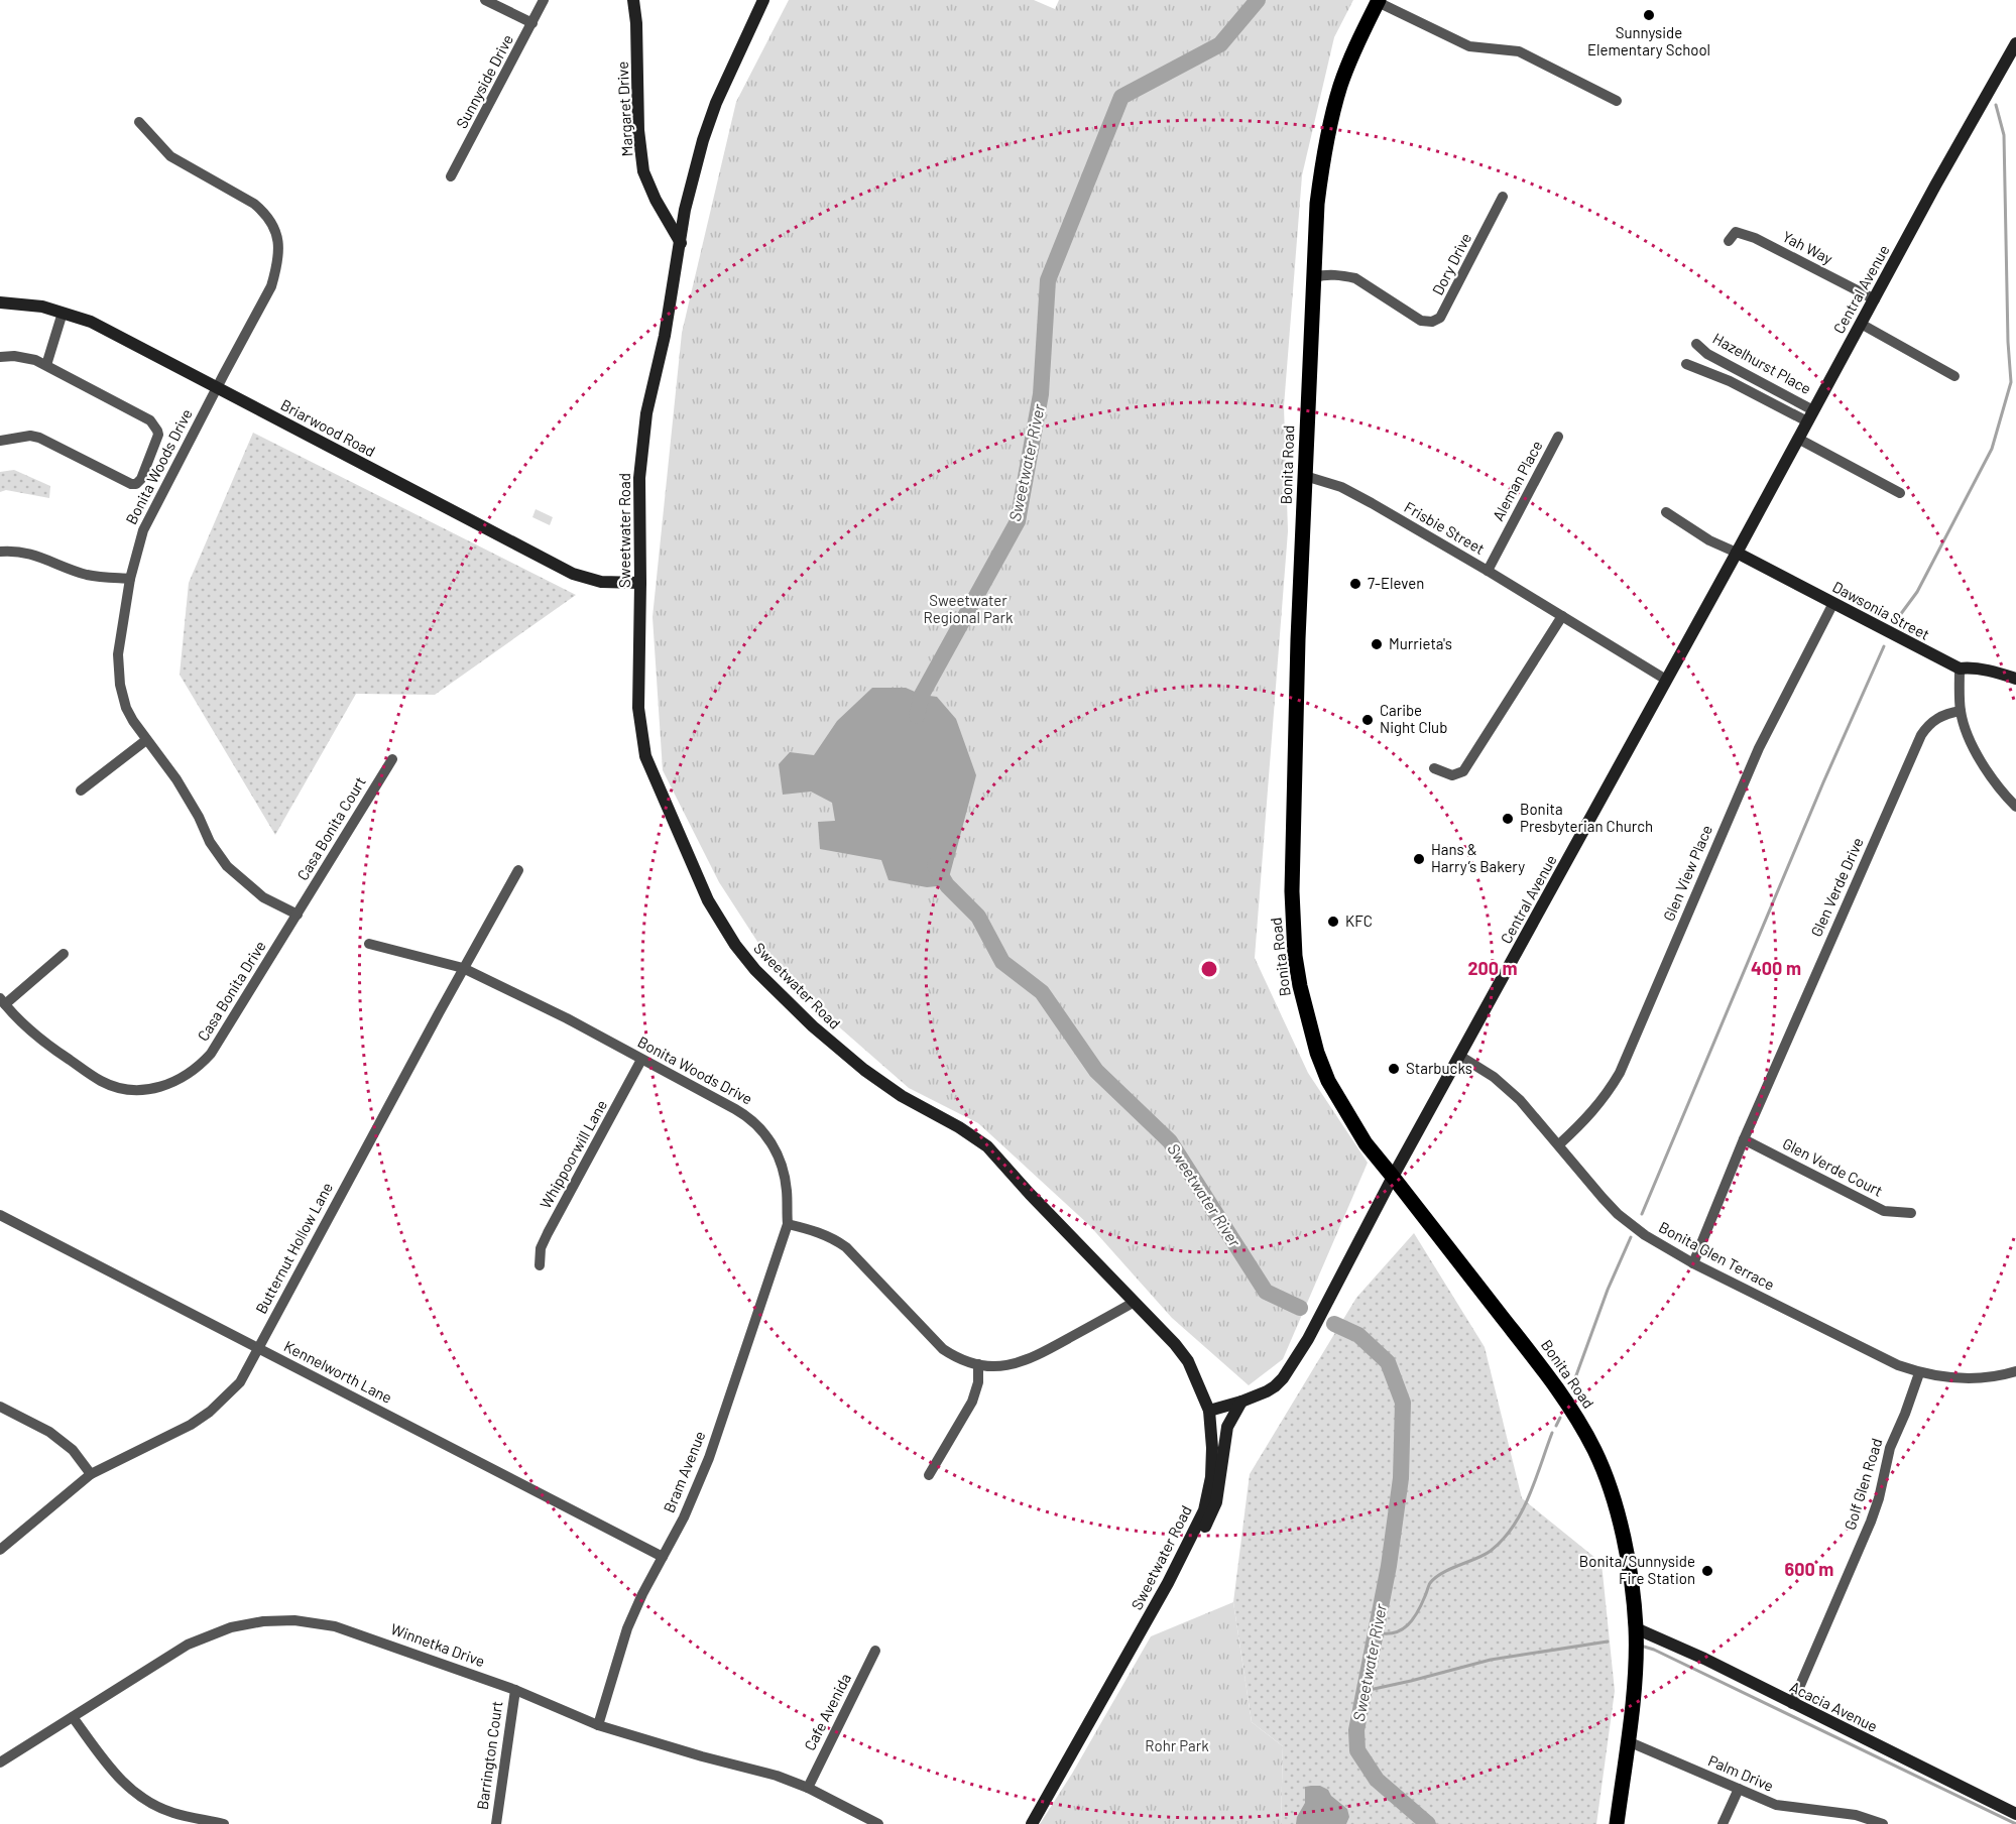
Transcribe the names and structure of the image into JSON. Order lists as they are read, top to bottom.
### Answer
{
  "streets": {
    "main road": [
      "Margaret Drive",
      "Central Avenue",
      "Briarwood Road",
      "Bonita Road",
      "Sweetwater Road",
      "Dawsonia Street",
      "Acacia Avenue"
    ],
    "street": [
      "Sunnyside Drive",
      "Yah Way",
      "Dory Drive",
      "Hazelhurst Place",
      "Bonita Woods Drive",
      "Aleman Place",
      "Frisbie Street",
      "Casa Bonita Court",
      "Glen View Place",
      "Glen Verde Drive",
      "Casa Bonita Drive",
      "Whippoorwill Lane",
      "Glen Verde Court",
      "Butternut Hollow Lane",
      "Bonita Glen Terrace",
      "Kennelworth Lane",
      "Bram Avenue",
      "Golf Glen Road",
      "Winnetka Drive",
      "Cafe Avenida",
      "Barrington Court",
      "Palm Drive"
    ]
  },
  "crossings": [
    ["Margaret Drive", "Sweetwater Road"],
    ["Yah Way", "Central Avenue"],
    ["Dory Drive", "Bonita Road"],
    ["Central Avenue", "Hazelhurst Place"],
    ["Central Avenue", "Bonita Road"],
    ["Central Avenue", "Frisbie Street"],
    ["Central Avenue", "Sweetwater Road"],
    ["Central Avenue", "Dawsonia Street"],
    ["Central Avenue", "Bonita Glen Terrace"],
    ["Briarwood Road", "Bonita Woods Drive"],
    ["Briarwood Road", "Sweetwater Road"],
    ["Bonita Road", "Frisbie Street"],
    ["Bonita Road", "Acacia Avenue"],
    ["Bonita Road", "Palm Drive"],
    ["Bonita Woods Drive", "Casa Bonita Court"],
    ["Bonita Woods Drive", "Casa Bonita Drive"],
    ["Bonita Woods Drive", "Whippoorwill Lane"],
    ["Bonita Woods Drive", "Butternut Hollow Lane"],
    ["Bonita Woods Drive", "Bram Avenue"],
    ["Aleman Place", "Frisbie Street"],
    ["Dawsonia Street", "Glen View Place"],
    ["Casa Bonita Court", "Casa Bonita Drive"],
    ["Glen View Place", "Bonita Glen Terrace"],
    ["Glen Verde Drive", "Glen Verde Court"],
    ["Glen Verde Drive", "Bonita Glen Terrace"],
    ["Butternut Hollow Lane", "Kennelworth Lane"],
    ["Bonita Glen Terrace", "Golf Glen Road"],
    ["Kennelworth Lane", "Bram Avenue"],
    ["Bram Avenue", "Winnetka Drive"],
    ["Golf Glen Road", "Acacia Avenue"],
    ["Winnetka Drive", "Cafe Avenida"],
    ["Winnetka Drive", "Barrington Court"]
  ],
  "water": ["Sweetwater River"],
  "parks": ["Sweetwater Regional Park", "Rohr Park"],
  "places": [
    "Sunnyside Elementary School",
    "7-Eleven",
    "Murrieta's",
    "Caribe Night Club",
    "Bonita Presbyterian Church",
    "Hans & Harry’s Bakery",
    "KFC",
    "Starbucks",
    "Bonita/Sunnyside Fire Station"
  ],
  "rings": ["200 m", "400 m", "600 m"]
}
